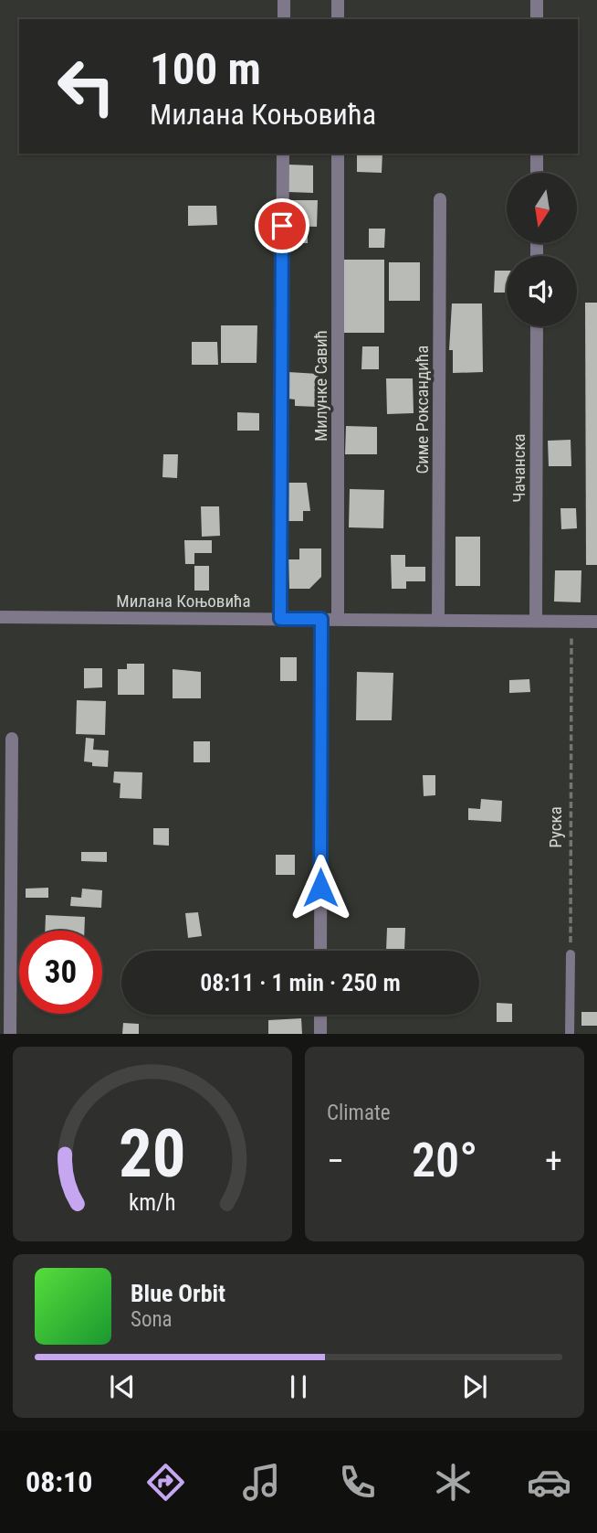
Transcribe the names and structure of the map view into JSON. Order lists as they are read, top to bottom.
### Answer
{
  "streets": {
    "street": [
      "Милунке Савић",
      "Симе Роксандића",
      "Чачанска",
      "Милана Коњовића"
    ],
    "path": ["Руска"]
  },
  "crossings": [
    ["Милунке Савић", "Милана Коњовића"],
    ["Симе Роксандића", "Милана Коњовића"],
    ["Чачанска", "Милана Коњовића"],
    ["Милана Коњовића", "Руска"]
  ],
  "north": "bottom",
  "page": {
    "turn": ["100 m", "Милана Коњовића"],
    "limit": "30",
    "trip": "08:11 · 1 min · 250 m",
    "tile": "Climate",
    "heat": ["−", "20°", "+"],
    "song": ["Blue Orbit", "Sona"],
    "tabs": "08:10",
    "gauge": ["20", "km/h"]
  }
}
